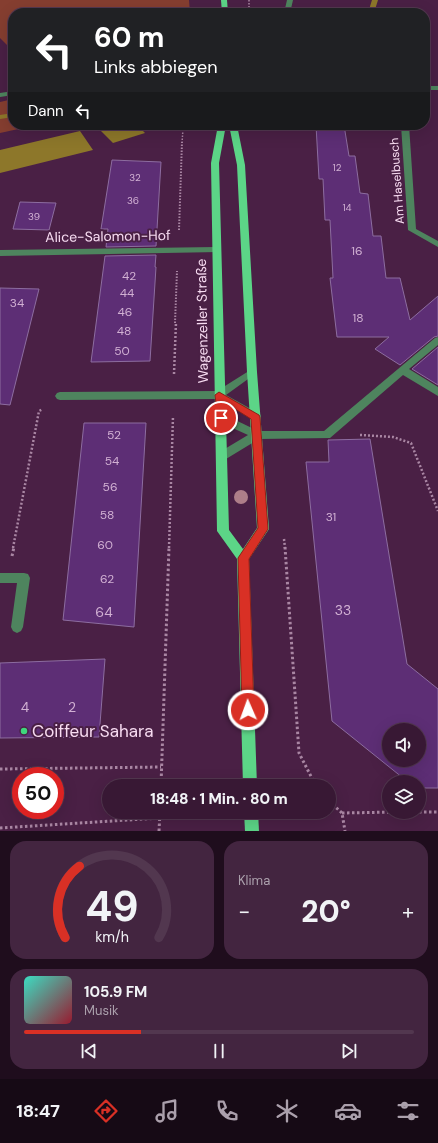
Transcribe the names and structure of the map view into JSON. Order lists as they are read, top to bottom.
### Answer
{
  "streets": {
    "main road": ["Wagenzeller Straße"],
    "street": ["Am Haselbusch", "Alice-Salomon-Hof"]
  },
  "crossings": [
    ["Alice-Salomon-Hof", "Wagenzeller Straße"]
  ],
  "places": ["Coiffeur Sahara"],
  "house_numbers": [
    "12",
    "32",
    "36",
    "14",
    "39",
    "16",
    "42",
    "44",
    "34",
    "46",
    "18",
    "48",
    "50",
    "52",
    "54",
    "56",
    "58",
    "31",
    "60",
    "62",
    "33",
    "64",
    "4",
    "2"
  ],
  "page": {
    "turn": ["60 m", "Links abbiegen"],
    "then": "Dann",
    "limit": "50",
    "trip": "18:48 · 1 Min. · 80 m",
    "tile": "Klima",
    "heat": ["−", "20°", "+"],
    "song": ["105.9 FM", "Musik"],
    "tabs": "18:47",
    "gauge": ["49", "km/h"]
  }
}
